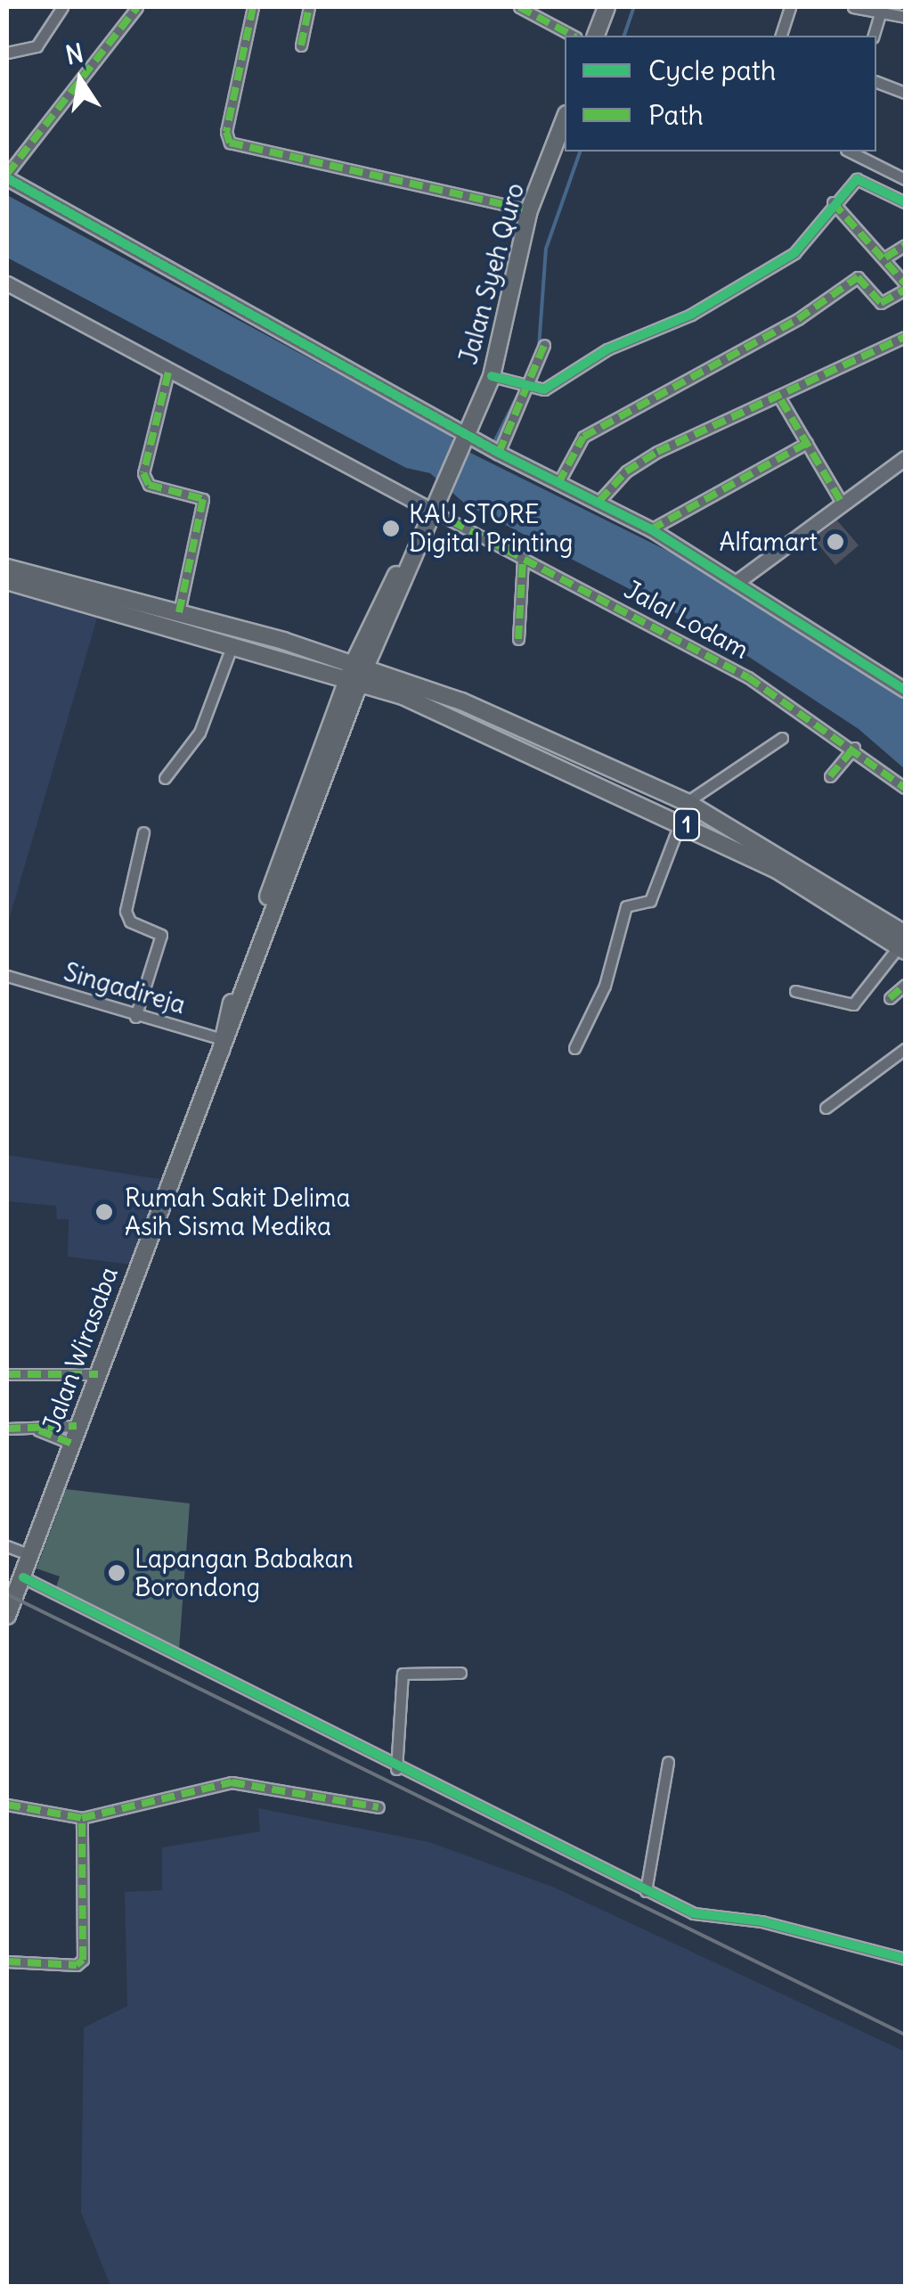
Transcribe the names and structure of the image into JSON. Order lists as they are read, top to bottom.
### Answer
{
  "streets": {
    "main road": ["Jalan Syeh Quro", "1", "Jalan Wirasaba"],
    "street": ["Jalal Lodam", "Singadireja"]
  },
  "crossings": [
    ["Jalan Syeh Quro", "Jalal Lodam"],
    ["Jalan Syeh Quro", "1"],
    ["Jalan Syeh Quro", "Jalan Wirasaba"],
    ["1", "Jalan Wirasaba"],
    ["Singadireja", "Jalan Wirasaba"]
  ],
  "places": [
    "KAU STORE Digital Printing",
    "Alfamart",
    "Rumah Sakit Delima Asih Sisma Medika",
    "Lapangan Babakan Borondong"
  ],
  "legend": ["Cycle path", "Path"],
  "north": "top"
}
